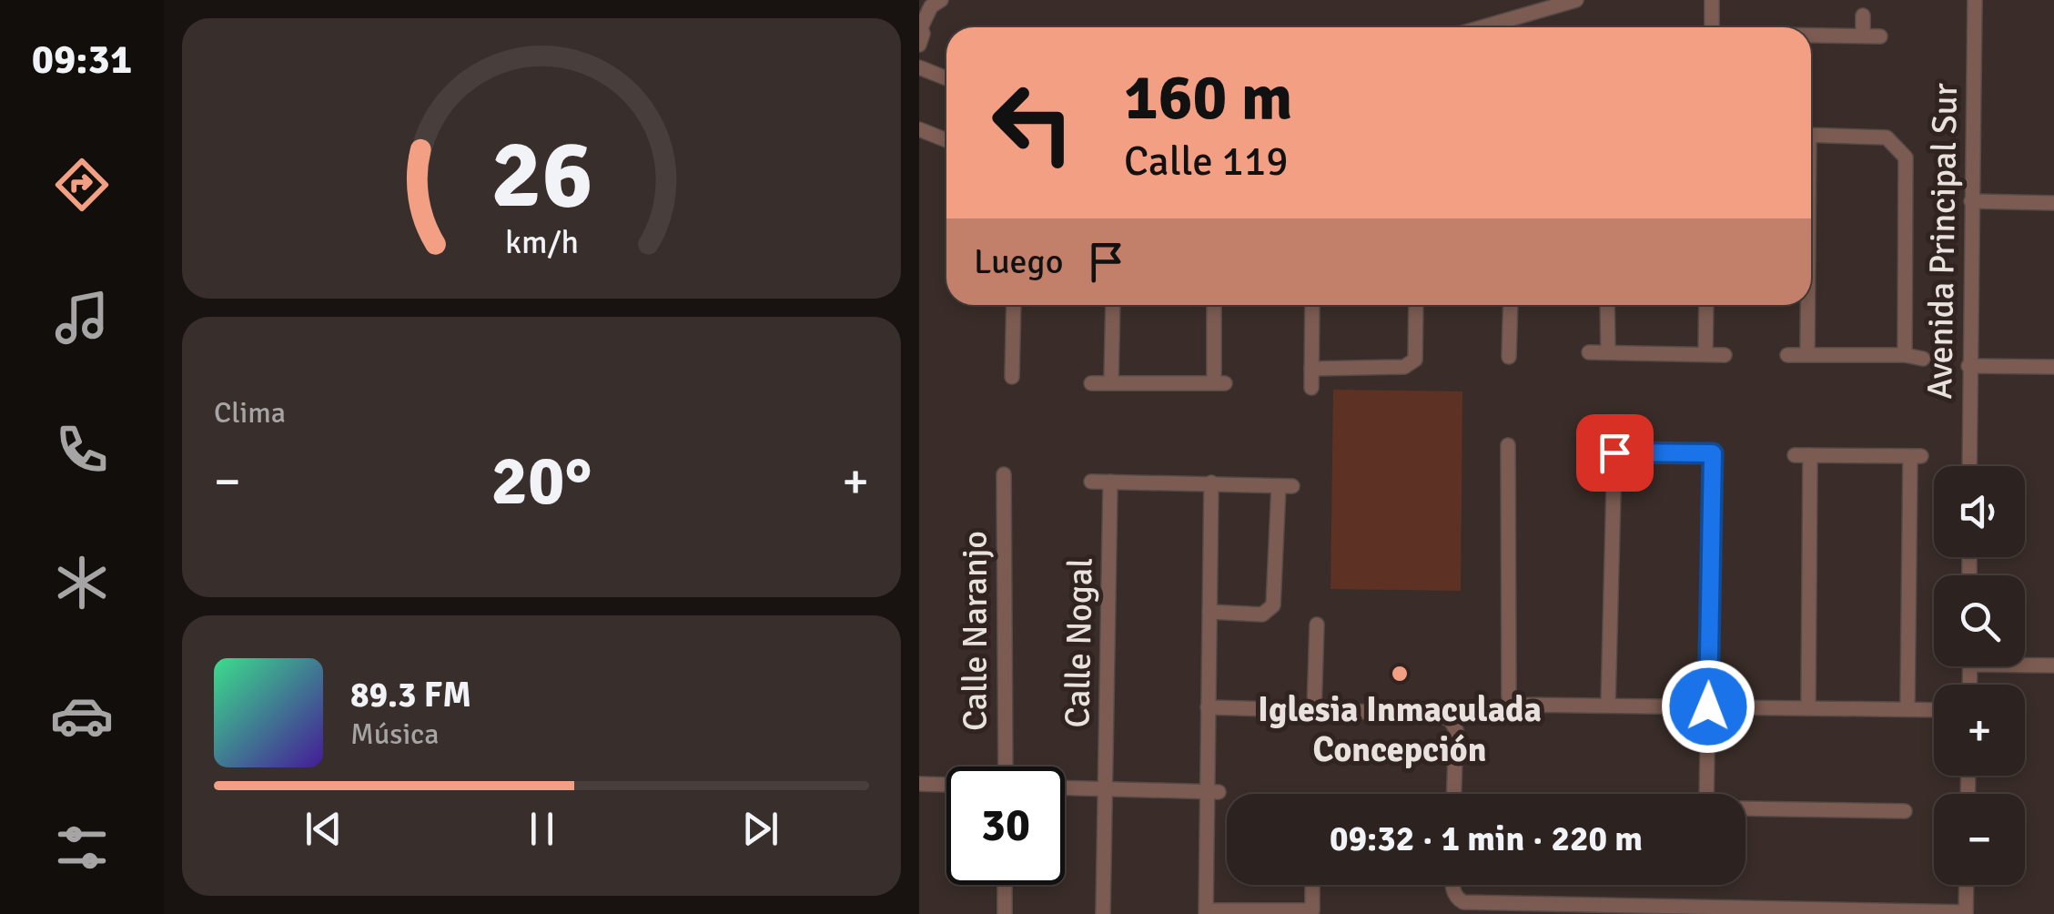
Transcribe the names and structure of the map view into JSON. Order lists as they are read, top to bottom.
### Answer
{
  "streets": {
    "street": ["Avenida Principal Sur", "Calle Naranjo", "Calle Nogal"]
  },
  "places": ["Iglesia Inmaculada Concepción"],
  "page": {
    "tabs": "09:31",
    "turn": ["160 m", "Calle 119"],
    "then": "Luego",
    "tile": "Clima",
    "heat": ["−", "20°", "+"],
    "map_buttons": ["+", "−"],
    "song": ["89.3 FM", "Música"],
    "limit": "30",
    "trip": "09:32 · 1 min · 220 m",
    "gauge": ["26", "km/h"]
  }
}
